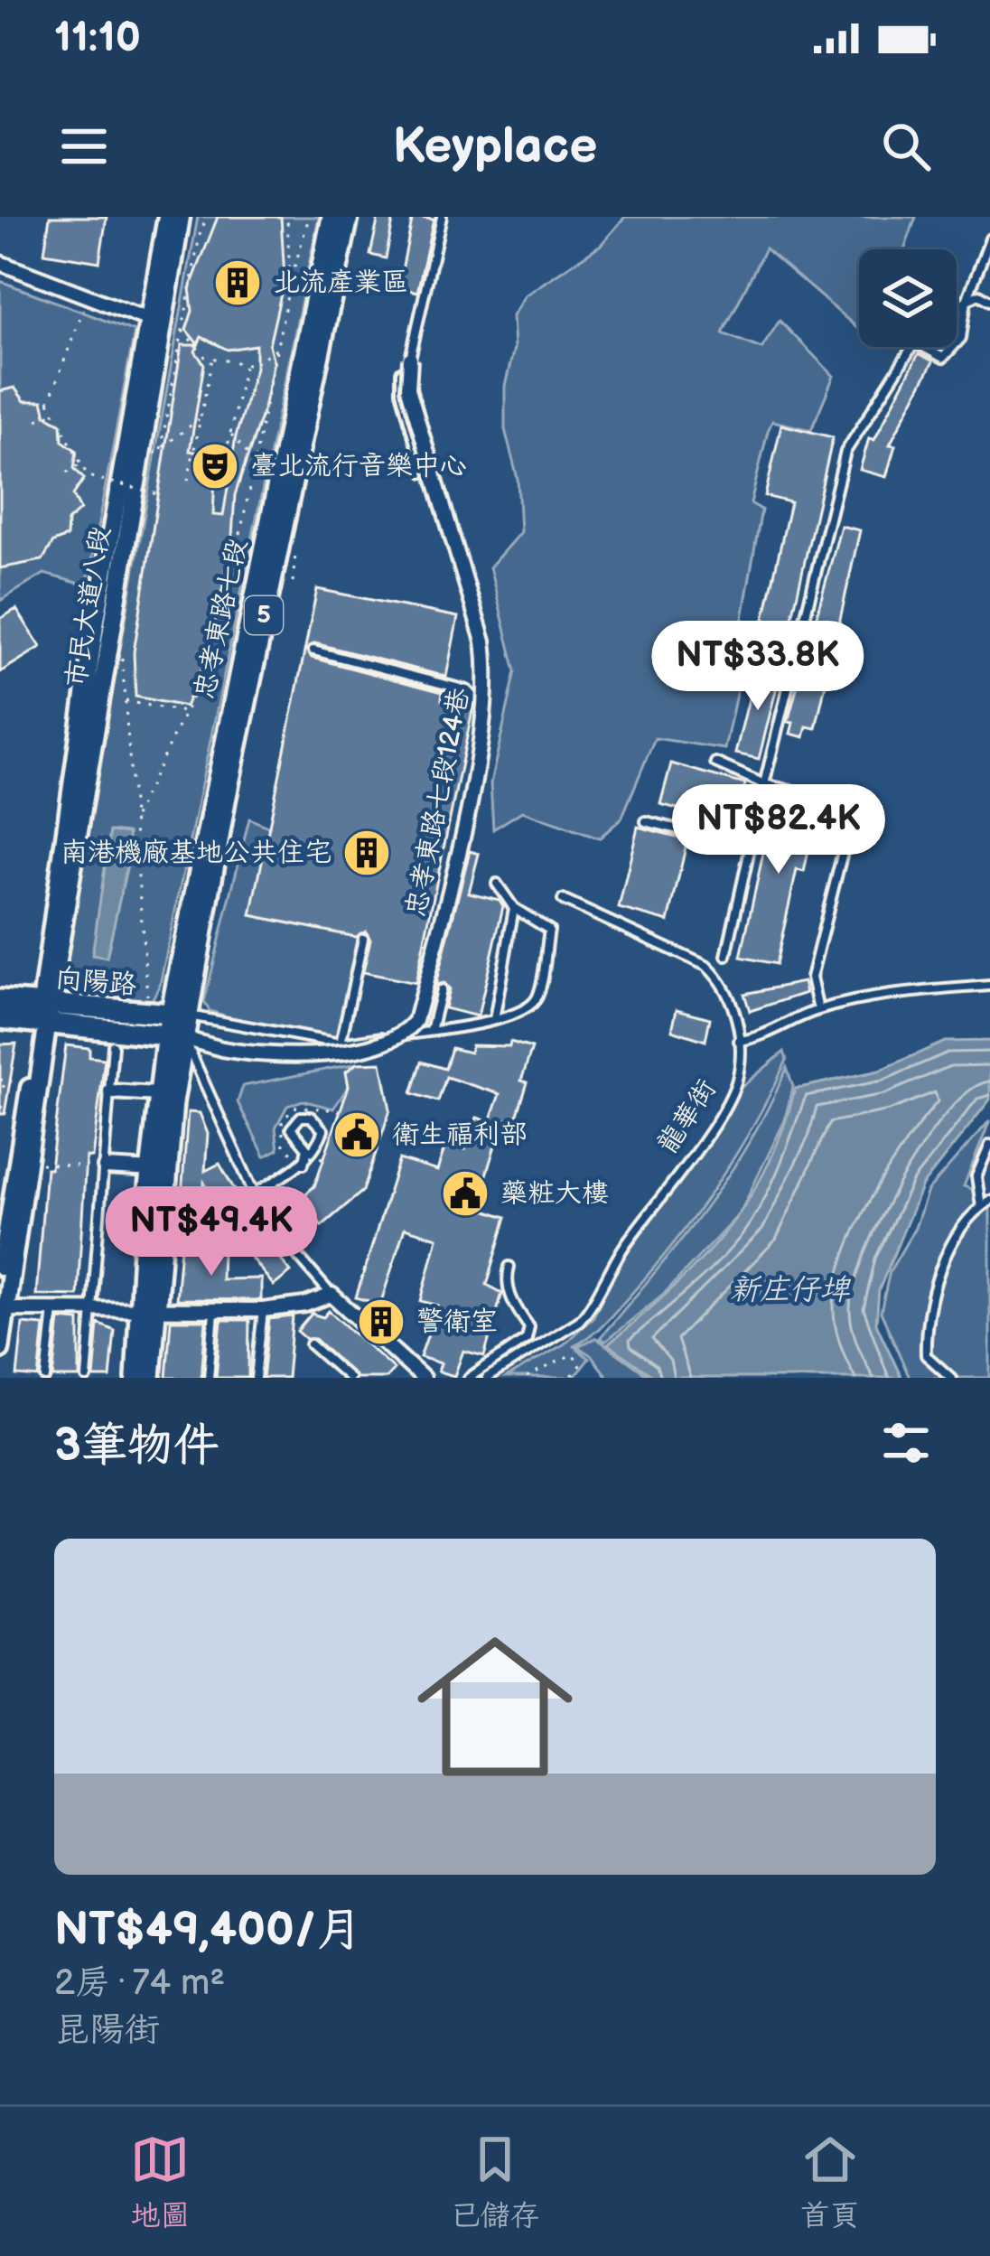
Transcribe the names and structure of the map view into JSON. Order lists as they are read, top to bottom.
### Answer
{
  "streets": {
    "main road": ["5", "忠孝東路七段", "向陽路"],
    "street": ["市民大道八段", "忠孝東路七段124巷"],
    "lane": ["龍華街"]
  },
  "crossings": [
    ["市民大道八段", "向陽路"],
    ["5", "忠孝東路七段"],
    ["5", "忠孝東路七段124巷"],
    ["5", "向陽路"],
    ["忠孝東路七段", "忠孝東路七段124巷"],
    ["忠孝東路七段", "向陽路"],
    ["忠孝東路七段124巷", "向陽路"]
  ],
  "water": ["新庄仔埤"],
  "places": {
    "building": ["北流產業區", "南港機廠基地公共住宅", "警衛室"],
    "theatre": ["臺北流行音樂中心"],
    "public building": ["衛生福利部", "藥粧大樓"]
  },
  "page": {
    "status": "11:10",
    "header": "Keyplace",
    "price": ["NT$33.8K", "NT$82.4K", "NT$49.4K"],
    "heading": "3筆物件",
    "list": [
      {
        "name": "NT$49,400/月",
        "note": "2房 · 74 m² · 昆陽街"
      }
    ],
    "tabs": ["地圖", "已儲存", "首頁"]
  }
}
